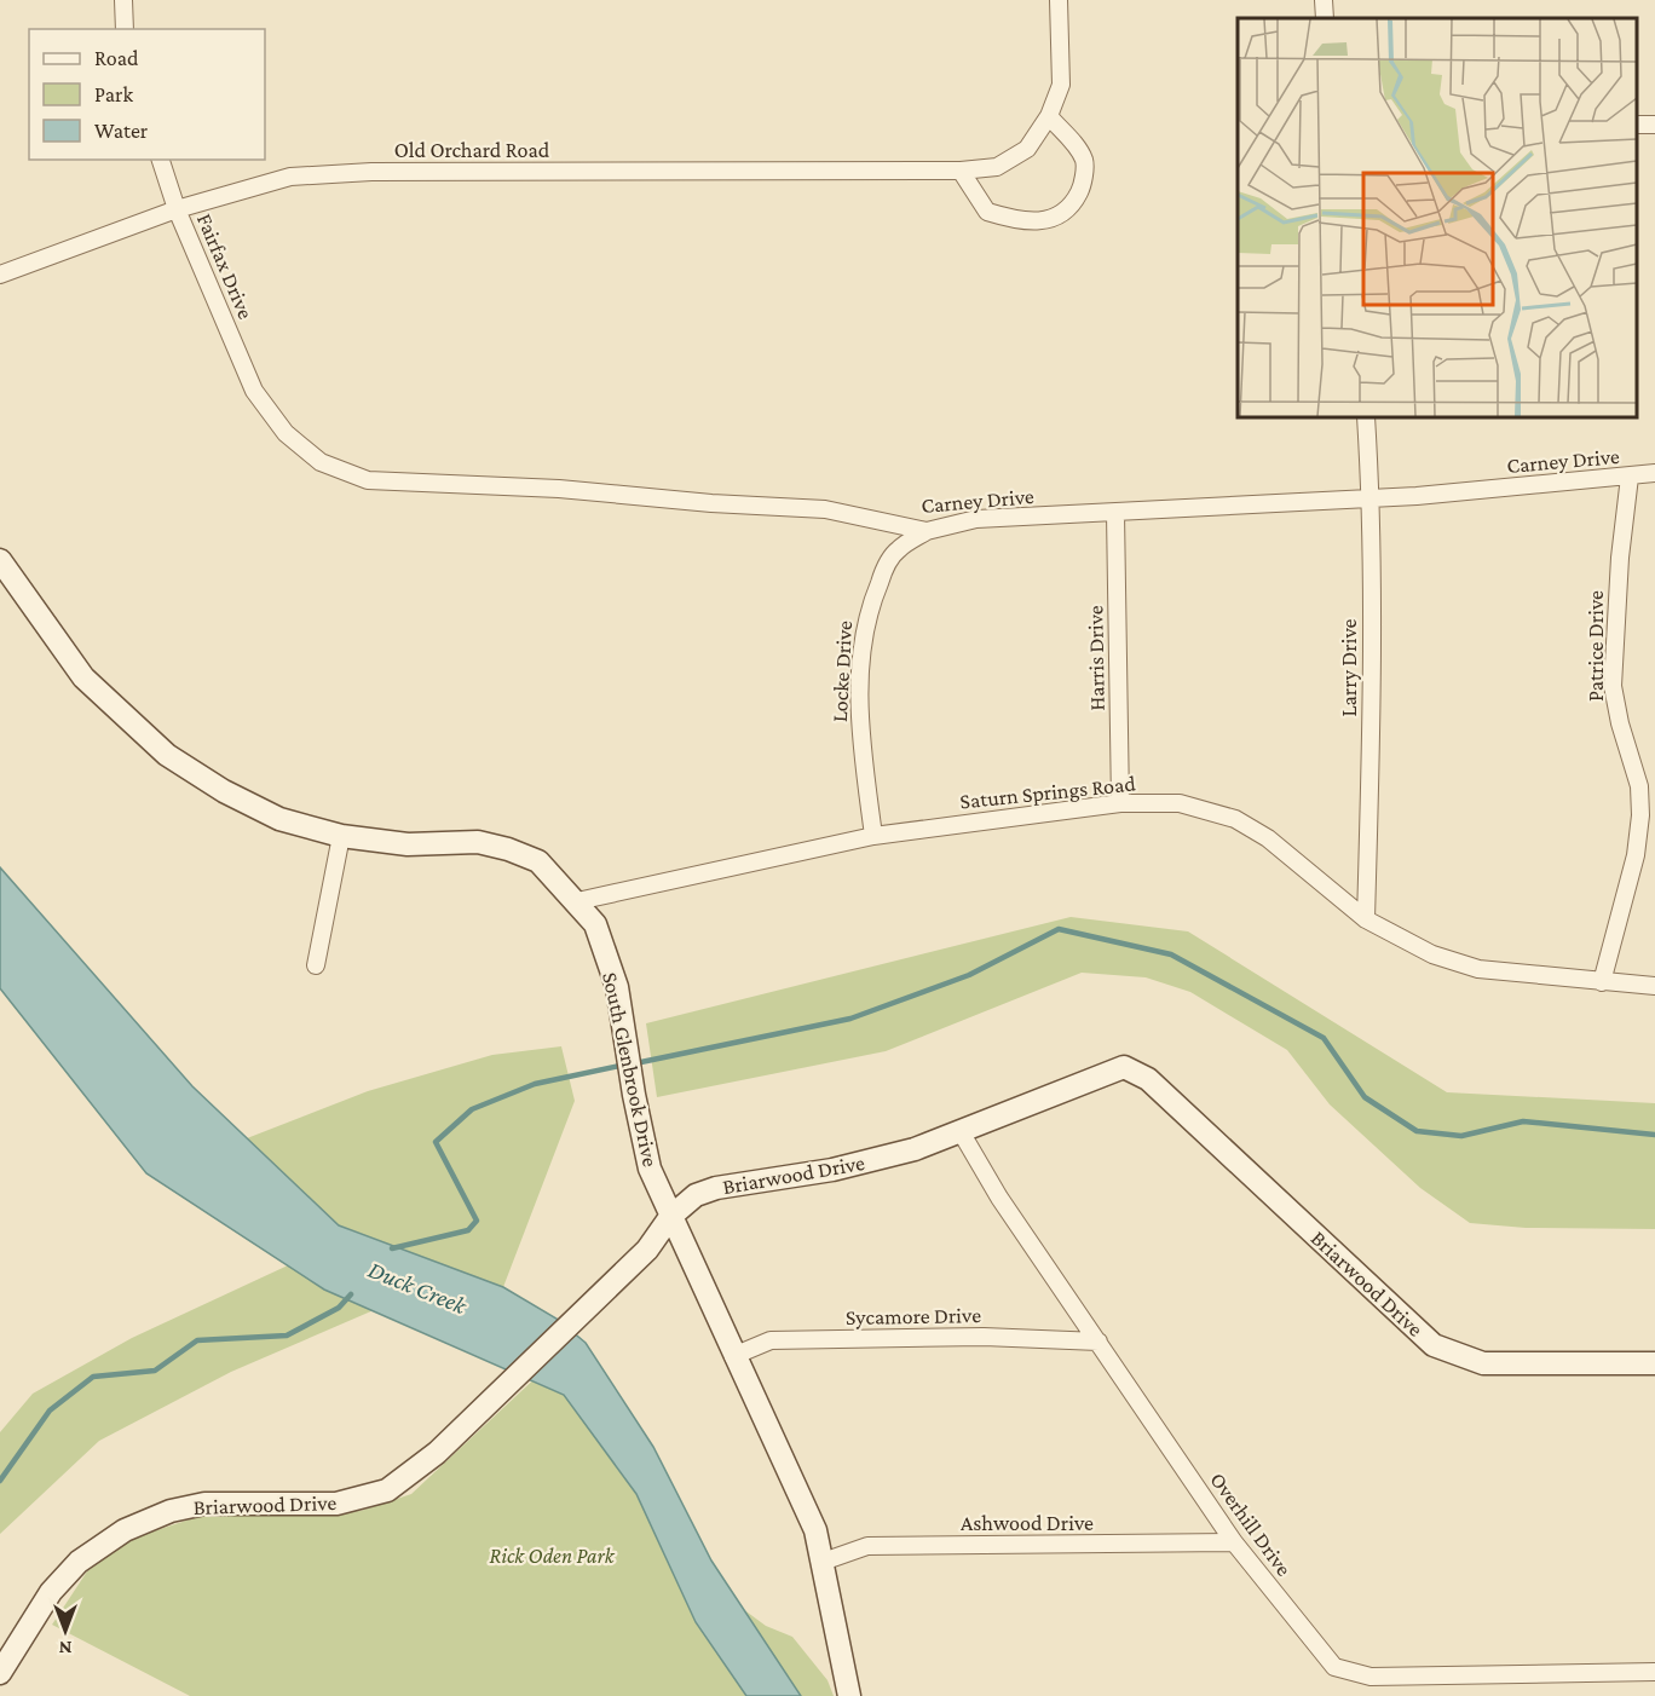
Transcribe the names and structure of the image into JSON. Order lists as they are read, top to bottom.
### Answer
{
  "streets": {
    "street": [
      "Old Orchard Road",
      "Fairfax Drive",
      "Carney Drive",
      "Patrice Drive",
      "Harris Drive",
      "Larry Drive",
      "Locke Drive",
      "Saturn Springs Road",
      "South Glenbrook Drive",
      "Briarwood Drive",
      "Sycamore Drive",
      "Ashwood Drive",
      "Overhill Drive"
    ]
  },
  "crossings": [
    ["Old Orchard Road", "Fairfax Drive"],
    ["Fairfax Drive", "Carney Drive"],
    ["Carney Drive", "Patrice Drive"],
    ["Carney Drive", "Harris Drive"],
    ["Carney Drive", "Larry Drive"],
    ["Carney Drive", "Locke Drive"],
    ["Patrice Drive", "Saturn Springs Road"],
    ["Harris Drive", "Saturn Springs Road"],
    ["Larry Drive", "Saturn Springs Road"],
    ["Locke Drive", "Saturn Springs Road"],
    ["Saturn Springs Road", "South Glenbrook Drive"],
    ["South Glenbrook Drive", "Briarwood Drive"],
    ["South Glenbrook Drive", "Sycamore Drive"],
    ["South Glenbrook Drive", "Ashwood Drive"],
    ["Briarwood Drive", "Overhill Drive"],
    ["Sycamore Drive", "Overhill Drive"],
    ["Ashwood Drive", "Overhill Drive"]
  ],
  "water": ["Duck Creek"],
  "parks": ["Rick Oden Park"],
  "legend": ["Road", "Park", "Water"],
  "north": "bottom"
}
